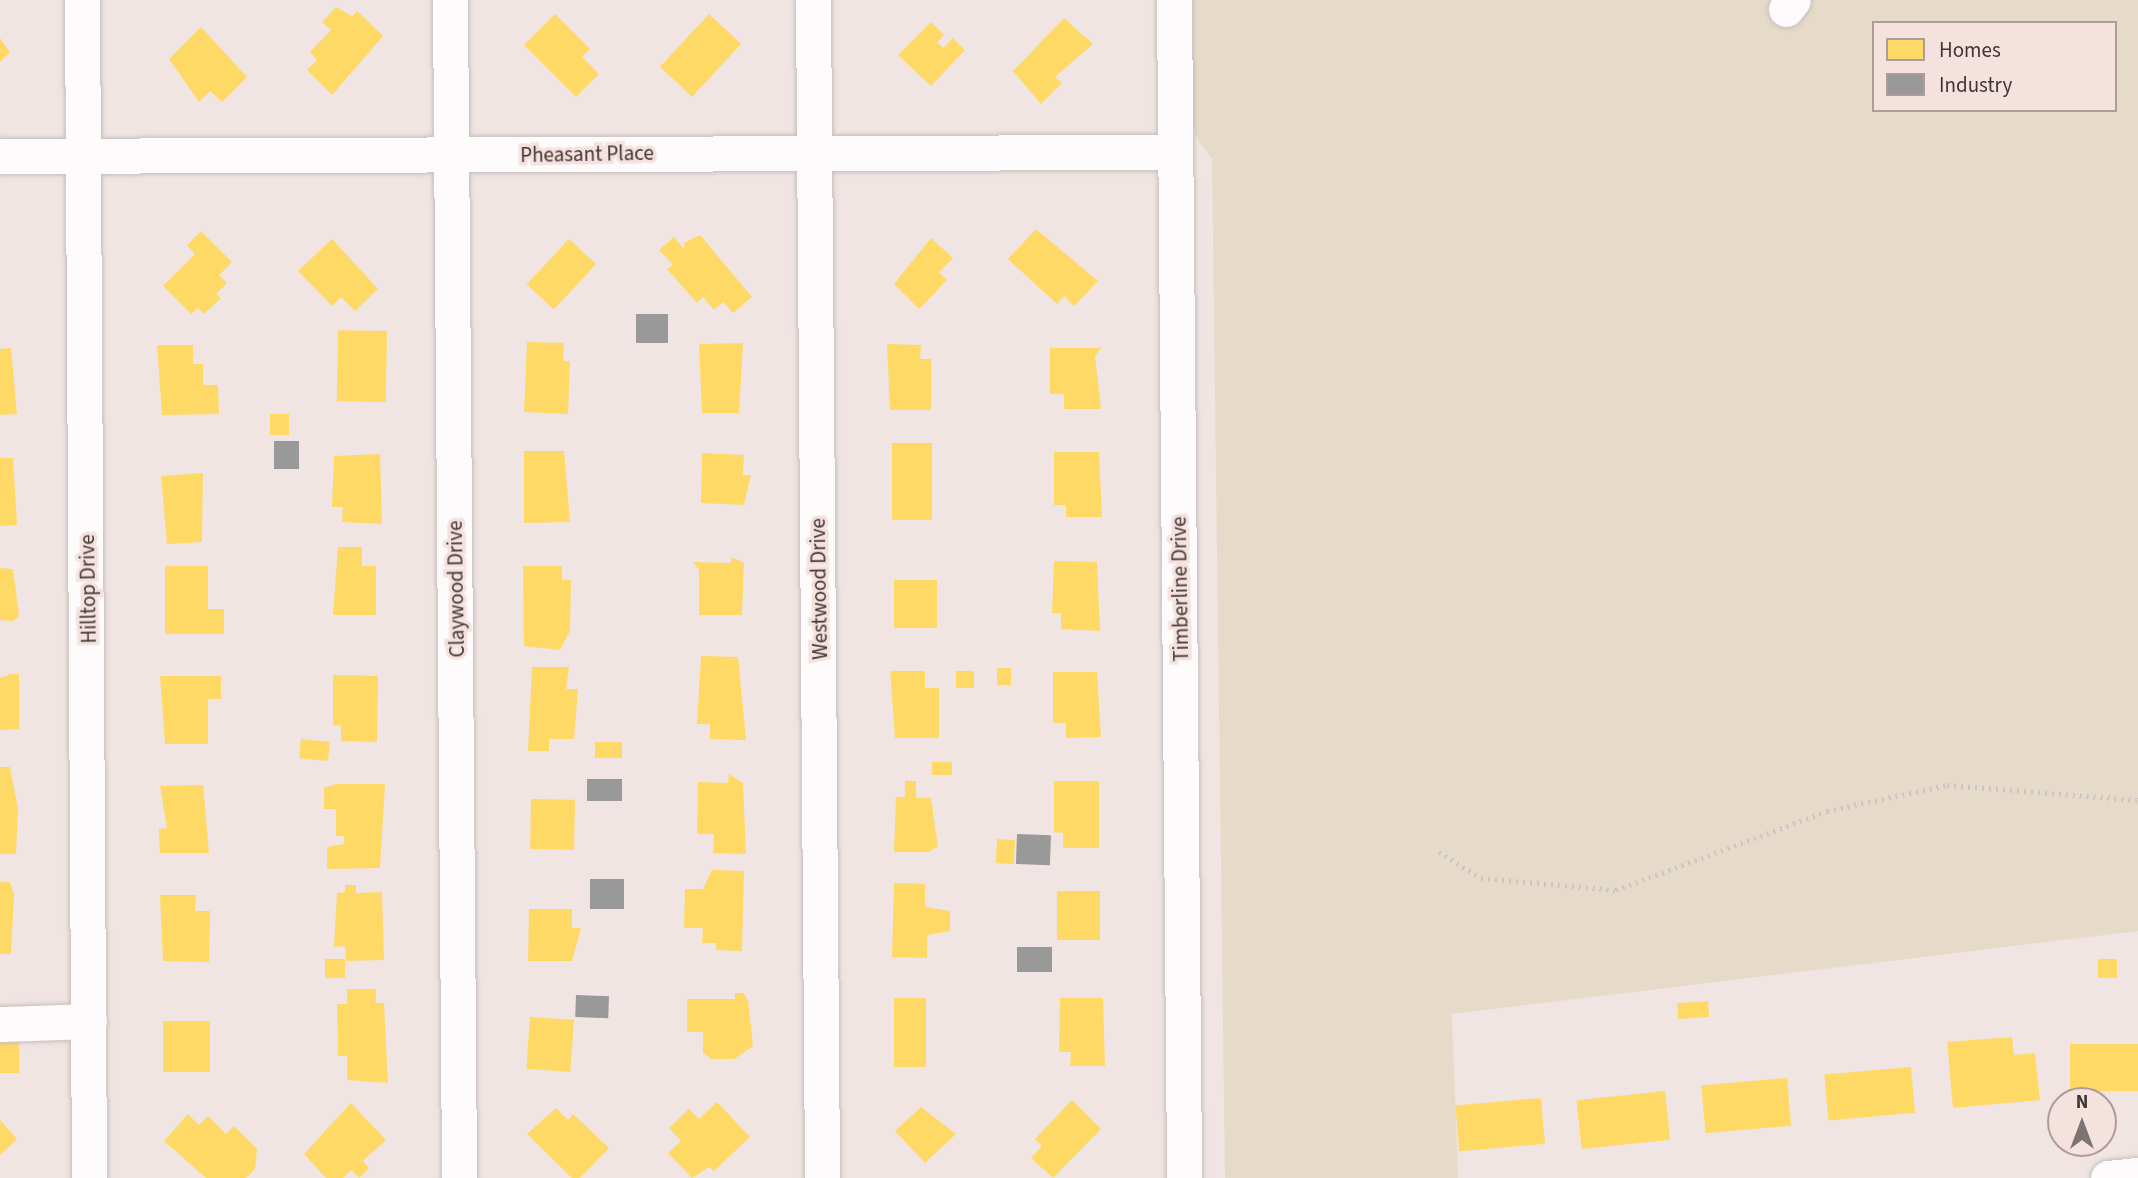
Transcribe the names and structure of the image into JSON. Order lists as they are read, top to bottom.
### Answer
{
  "streets": {
    "street": [
      "Pheasant Place",
      "Hilltop Drive",
      "Claywood Drive",
      "Westwood Drive",
      "Timberline Drive"
    ]
  },
  "crossings": [
    ["Pheasant Place", "Hilltop Drive"],
    ["Pheasant Place", "Claywood Drive"],
    ["Pheasant Place", "Westwood Drive"],
    ["Pheasant Place", "Timberline Drive"]
  ],
  "legend": ["Homes", "Industry"],
  "north": "top"
}
